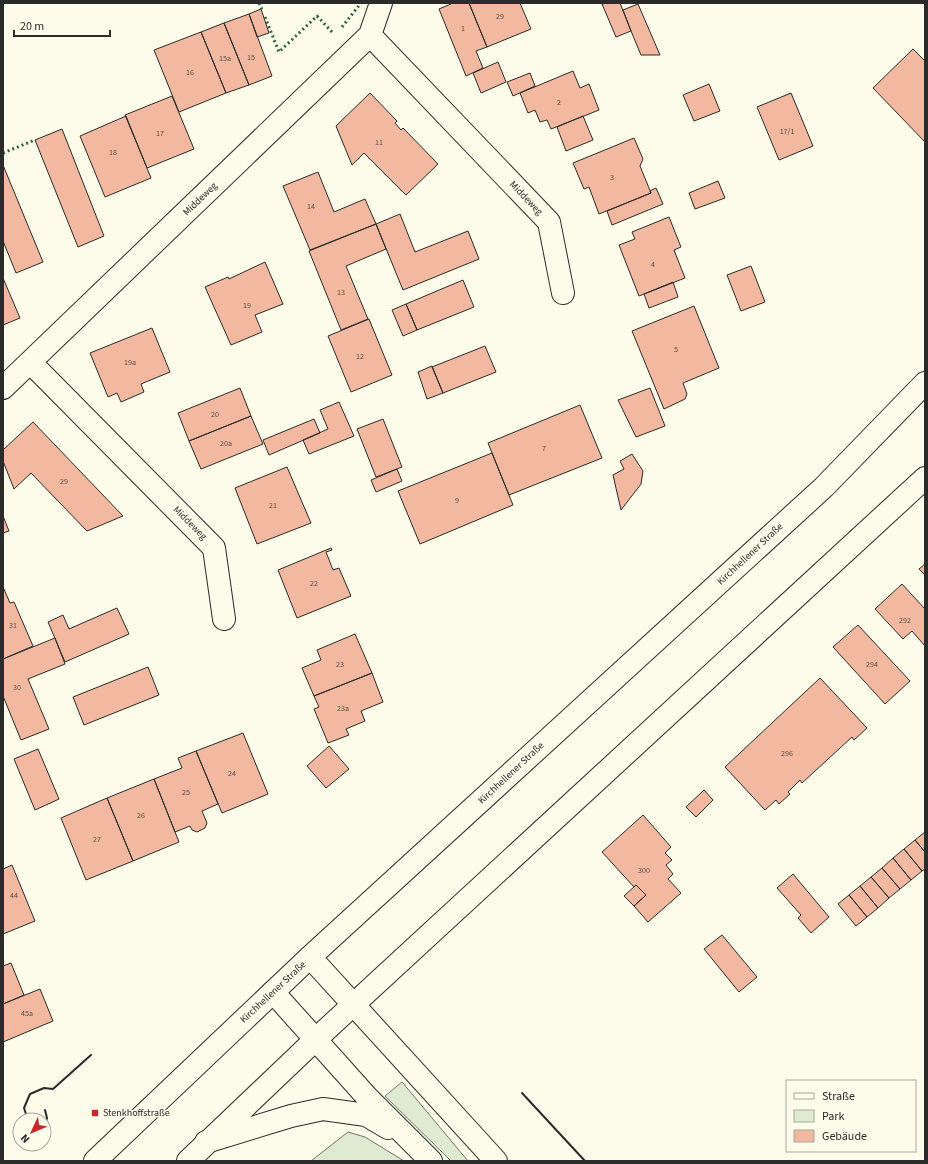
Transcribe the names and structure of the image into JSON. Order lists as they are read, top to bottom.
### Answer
{
  "streets": {
    "main road": ["Middeweg", "Kirchhellener Straße"]
  },
  "places": {
    "transit": ["Stenkhoffstraße"]
  },
  "house_numbers": [
    "29",
    "1",
    "15",
    "15a",
    "16",
    "2",
    "17/1",
    "17",
    "11",
    "18",
    "3",
    "14",
    "4",
    "13",
    "19",
    "5",
    "12",
    "19a",
    "20",
    "20a",
    "7",
    "29",
    "9",
    "21",
    "22",
    "292",
    "31",
    "23",
    "294",
    "30",
    "23a",
    "296",
    "24",
    "25",
    "26",
    "27",
    "300",
    "44",
    "45a"
  ],
  "legend": ["Straße", "Park", "Gebäude"],
  "scale_bar": "20 m",
  "north": "bottom left"
}
